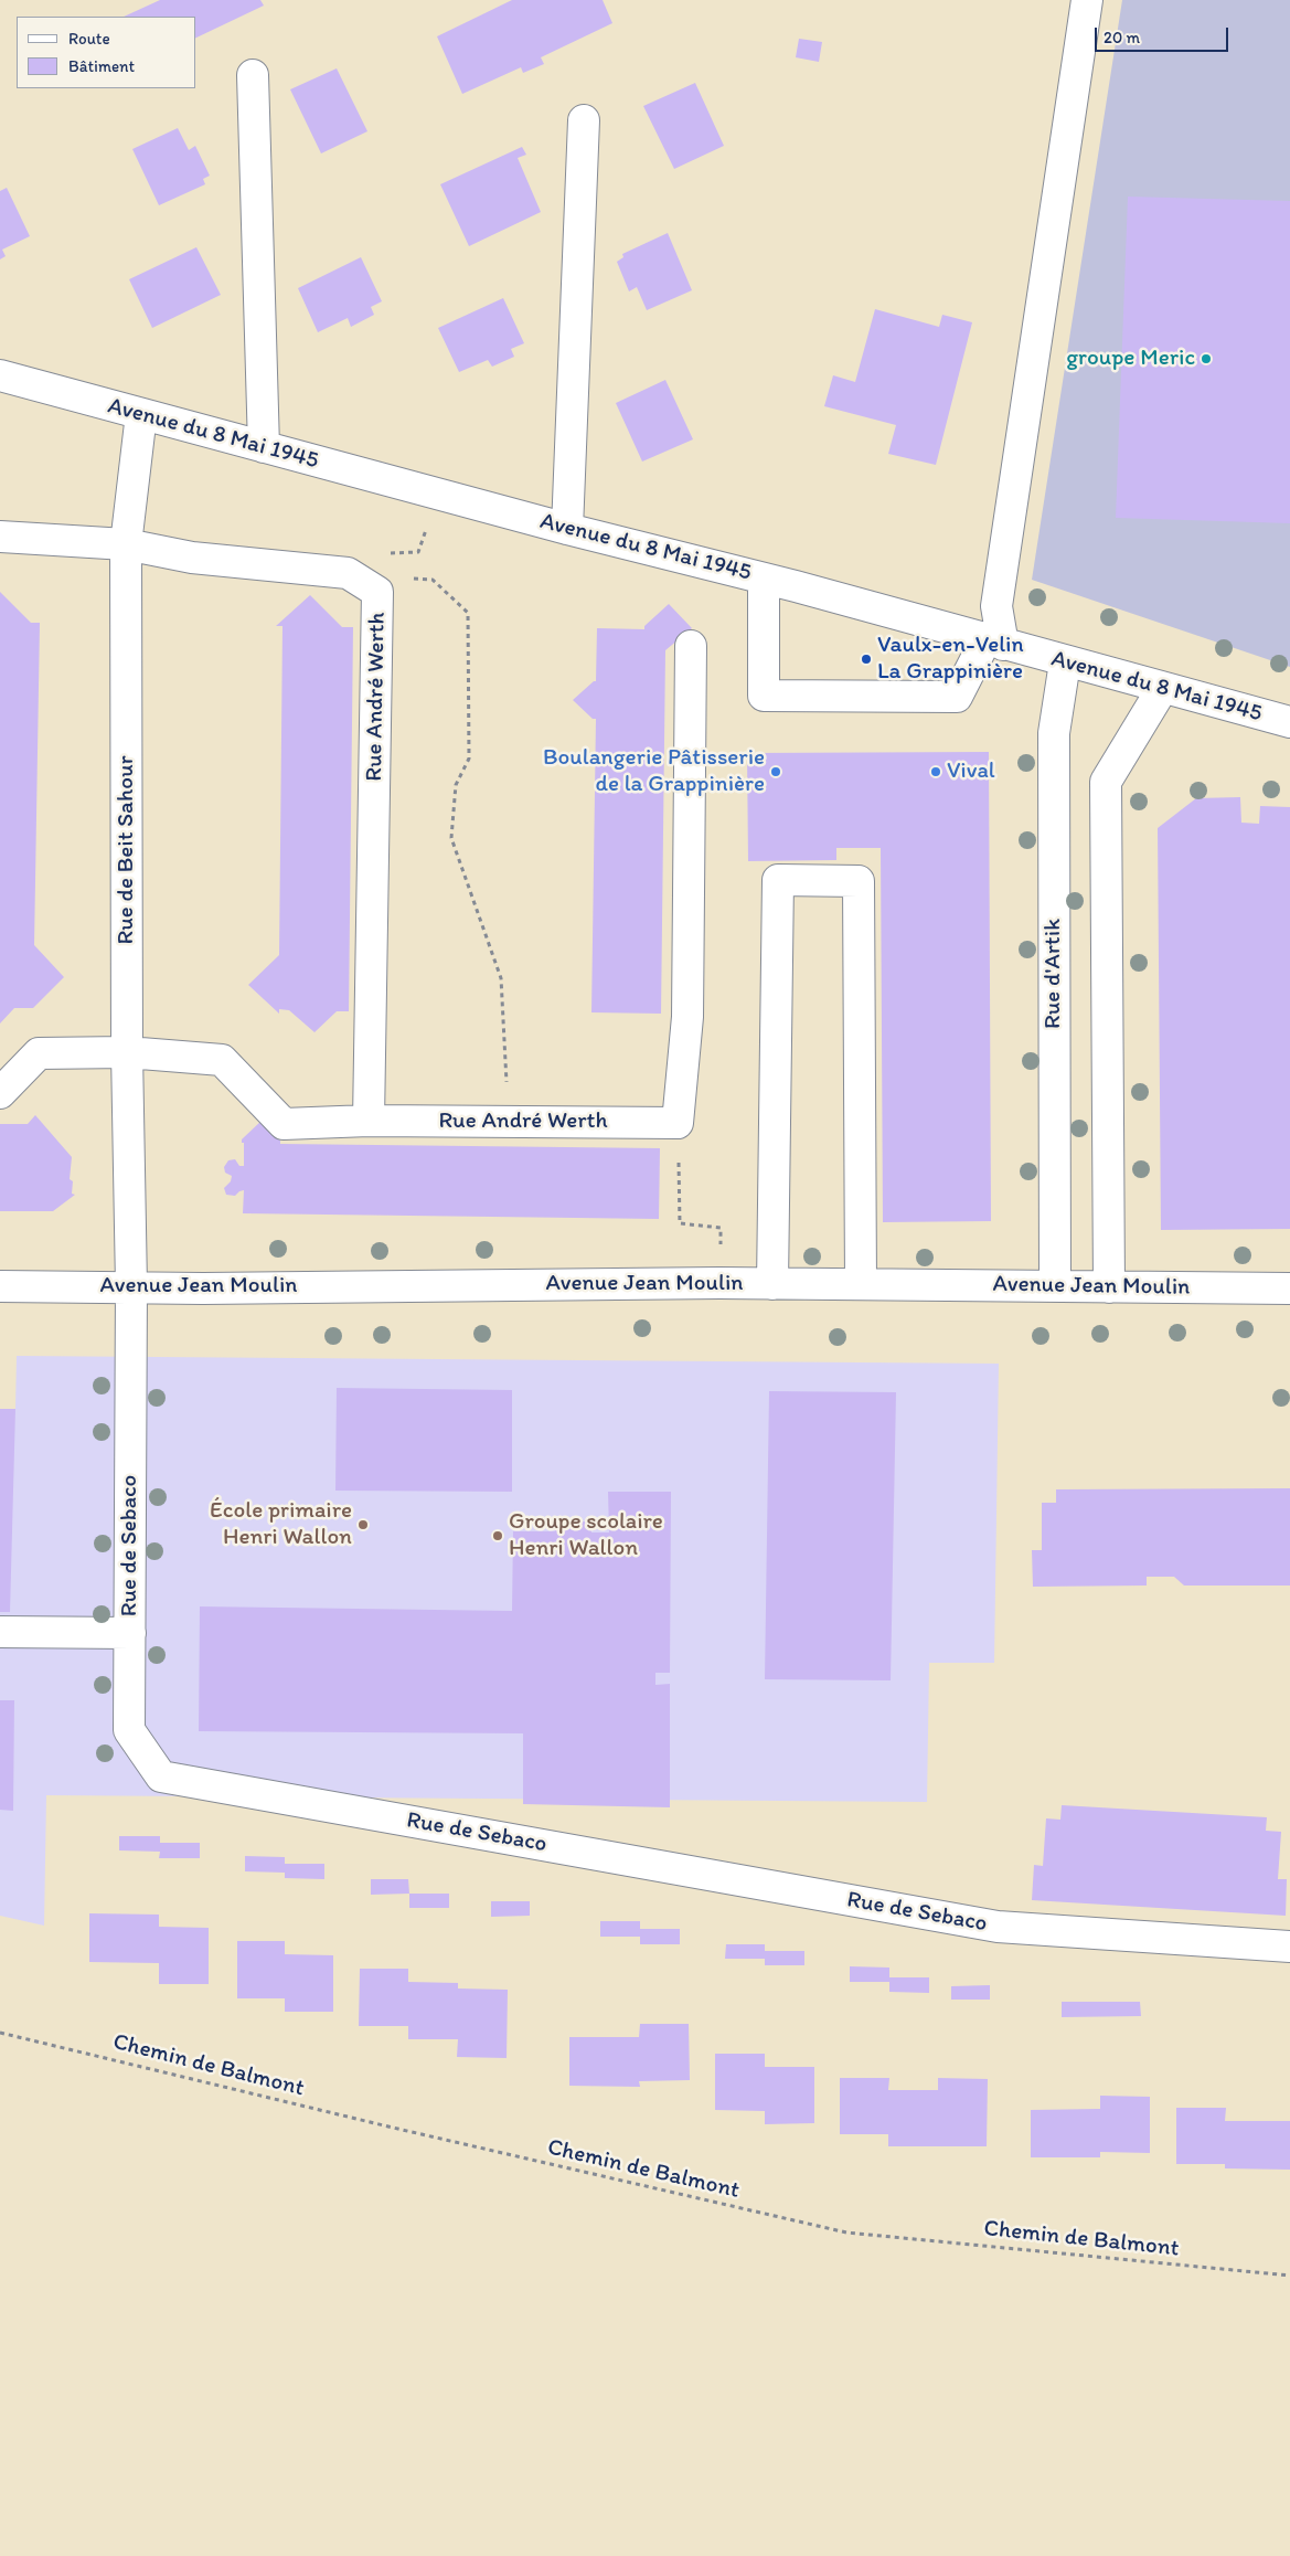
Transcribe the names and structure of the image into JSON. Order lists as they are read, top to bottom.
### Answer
{
  "streets": {
    "street": [
      "Avenue du 8 Mai 1945",
      "Rue André Werth",
      "Rue de Beit Sahour",
      "Rue d'Artik",
      "Avenue Jean Moulin",
      "Rue de Sebaco"
    ],
    "path": ["Chemin de Balmont"]
  },
  "crossings": [
    ["Avenue du 8 Mai 1945", "Rue de Beit Sahour"],
    ["Avenue du 8 Mai 1945", "Rue d'Artik"],
    ["Rue André Werth", "Rue de Beit Sahour"],
    ["Rue de Beit Sahour", "Avenue Jean Moulin"],
    ["Rue de Beit Sahour", "Rue de Sebaco"],
    ["Rue d'Artik", "Avenue Jean Moulin"],
    ["Avenue Jean Moulin", "Rue de Sebaco"]
  ],
  "places": [
    "groupe Meric",
    "Vaulx-en-Velin La Grappinière",
    "Boulangerie Pâtisserie de la Grappinière",
    "Vival",
    "École primaire Henri Wallon",
    "Groupe scolaire Henri Wallon"
  ],
  "legend": ["Route", "Bâtiment"],
  "scale_bar": "20 m"
}
